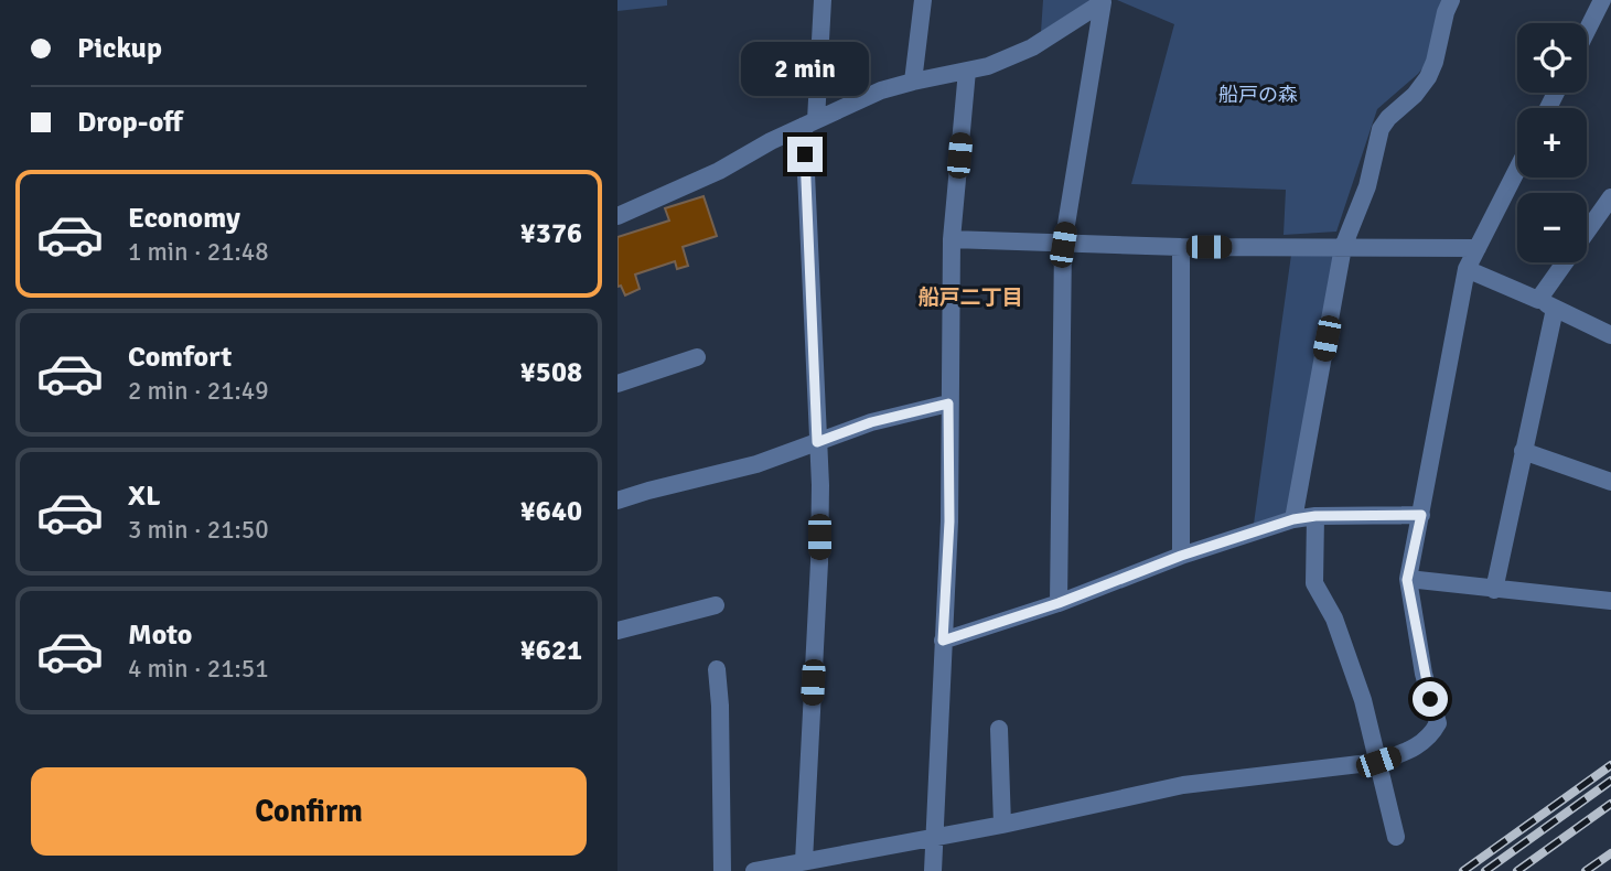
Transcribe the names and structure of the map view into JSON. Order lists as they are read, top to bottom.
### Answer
{
  "districts": ["船戸二丁目"],
  "parks": ["船戸の森"],
  "page": {
    "banner": ["Pickup", "Drop-off"],
    "map_buttons": ["+", "−"],
    "bubble": "2 min",
    "list": [
      {
        "name": "Economy",
        "note": "1 min · 21:48",
        "value": "¥376"
      },
      {
        "name": "Comfort",
        "note": "2 min · 21:49",
        "value": "¥508"
      },
      {
        "name": "XL",
        "note": "3 min · 21:50",
        "value": "¥640"
      },
      {
        "name": "Moto",
        "note": "4 min · 21:51",
        "value": "¥621"
      }
    ],
    "buttons": "Confirm"
  }
}
